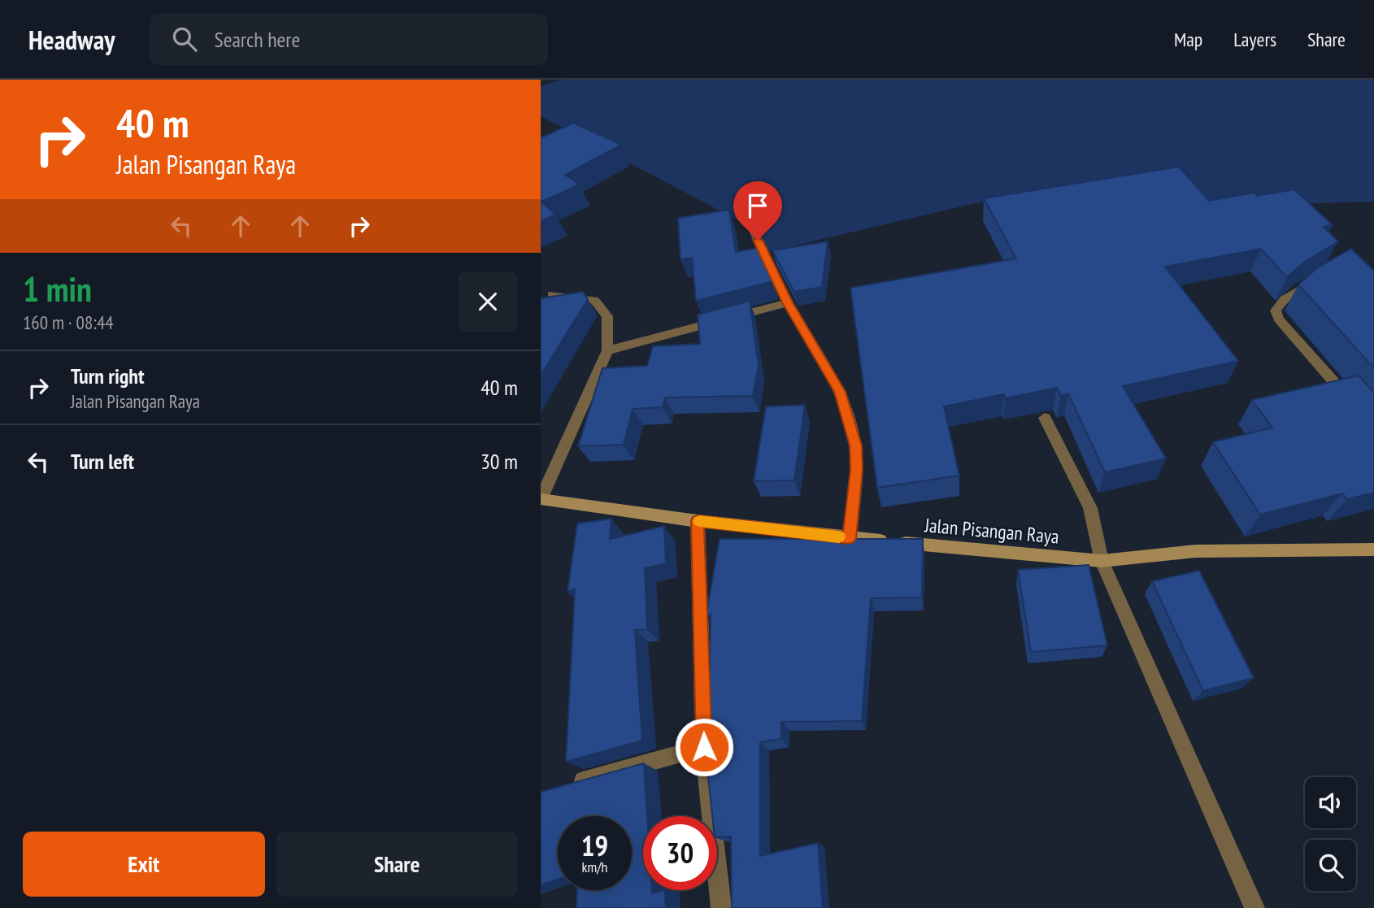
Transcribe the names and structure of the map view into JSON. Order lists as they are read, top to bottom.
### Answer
{
  "streets": {
    "street": ["Jalan Pisangan Raya"]
  },
  "page": {
    "header": "Headway",
    "search": "Search here",
    "nav": ["Map", "Layers", "Share"],
    "turn": ["40 m", "Jalan Pisangan Raya"],
    "heading": ["1 min", "160 m · 08:44"],
    "list": [
      {
        "name": "Turn right",
        "note": "Jalan Pisangan Raya",
        "value": "40 m"
      },
      {
        "name": "Turn left",
        "value": "30 m"
      }
    ],
    "speed": "19 km/h",
    "limit": "30",
    "buttons": ["Exit", "Share"]
  }
}
